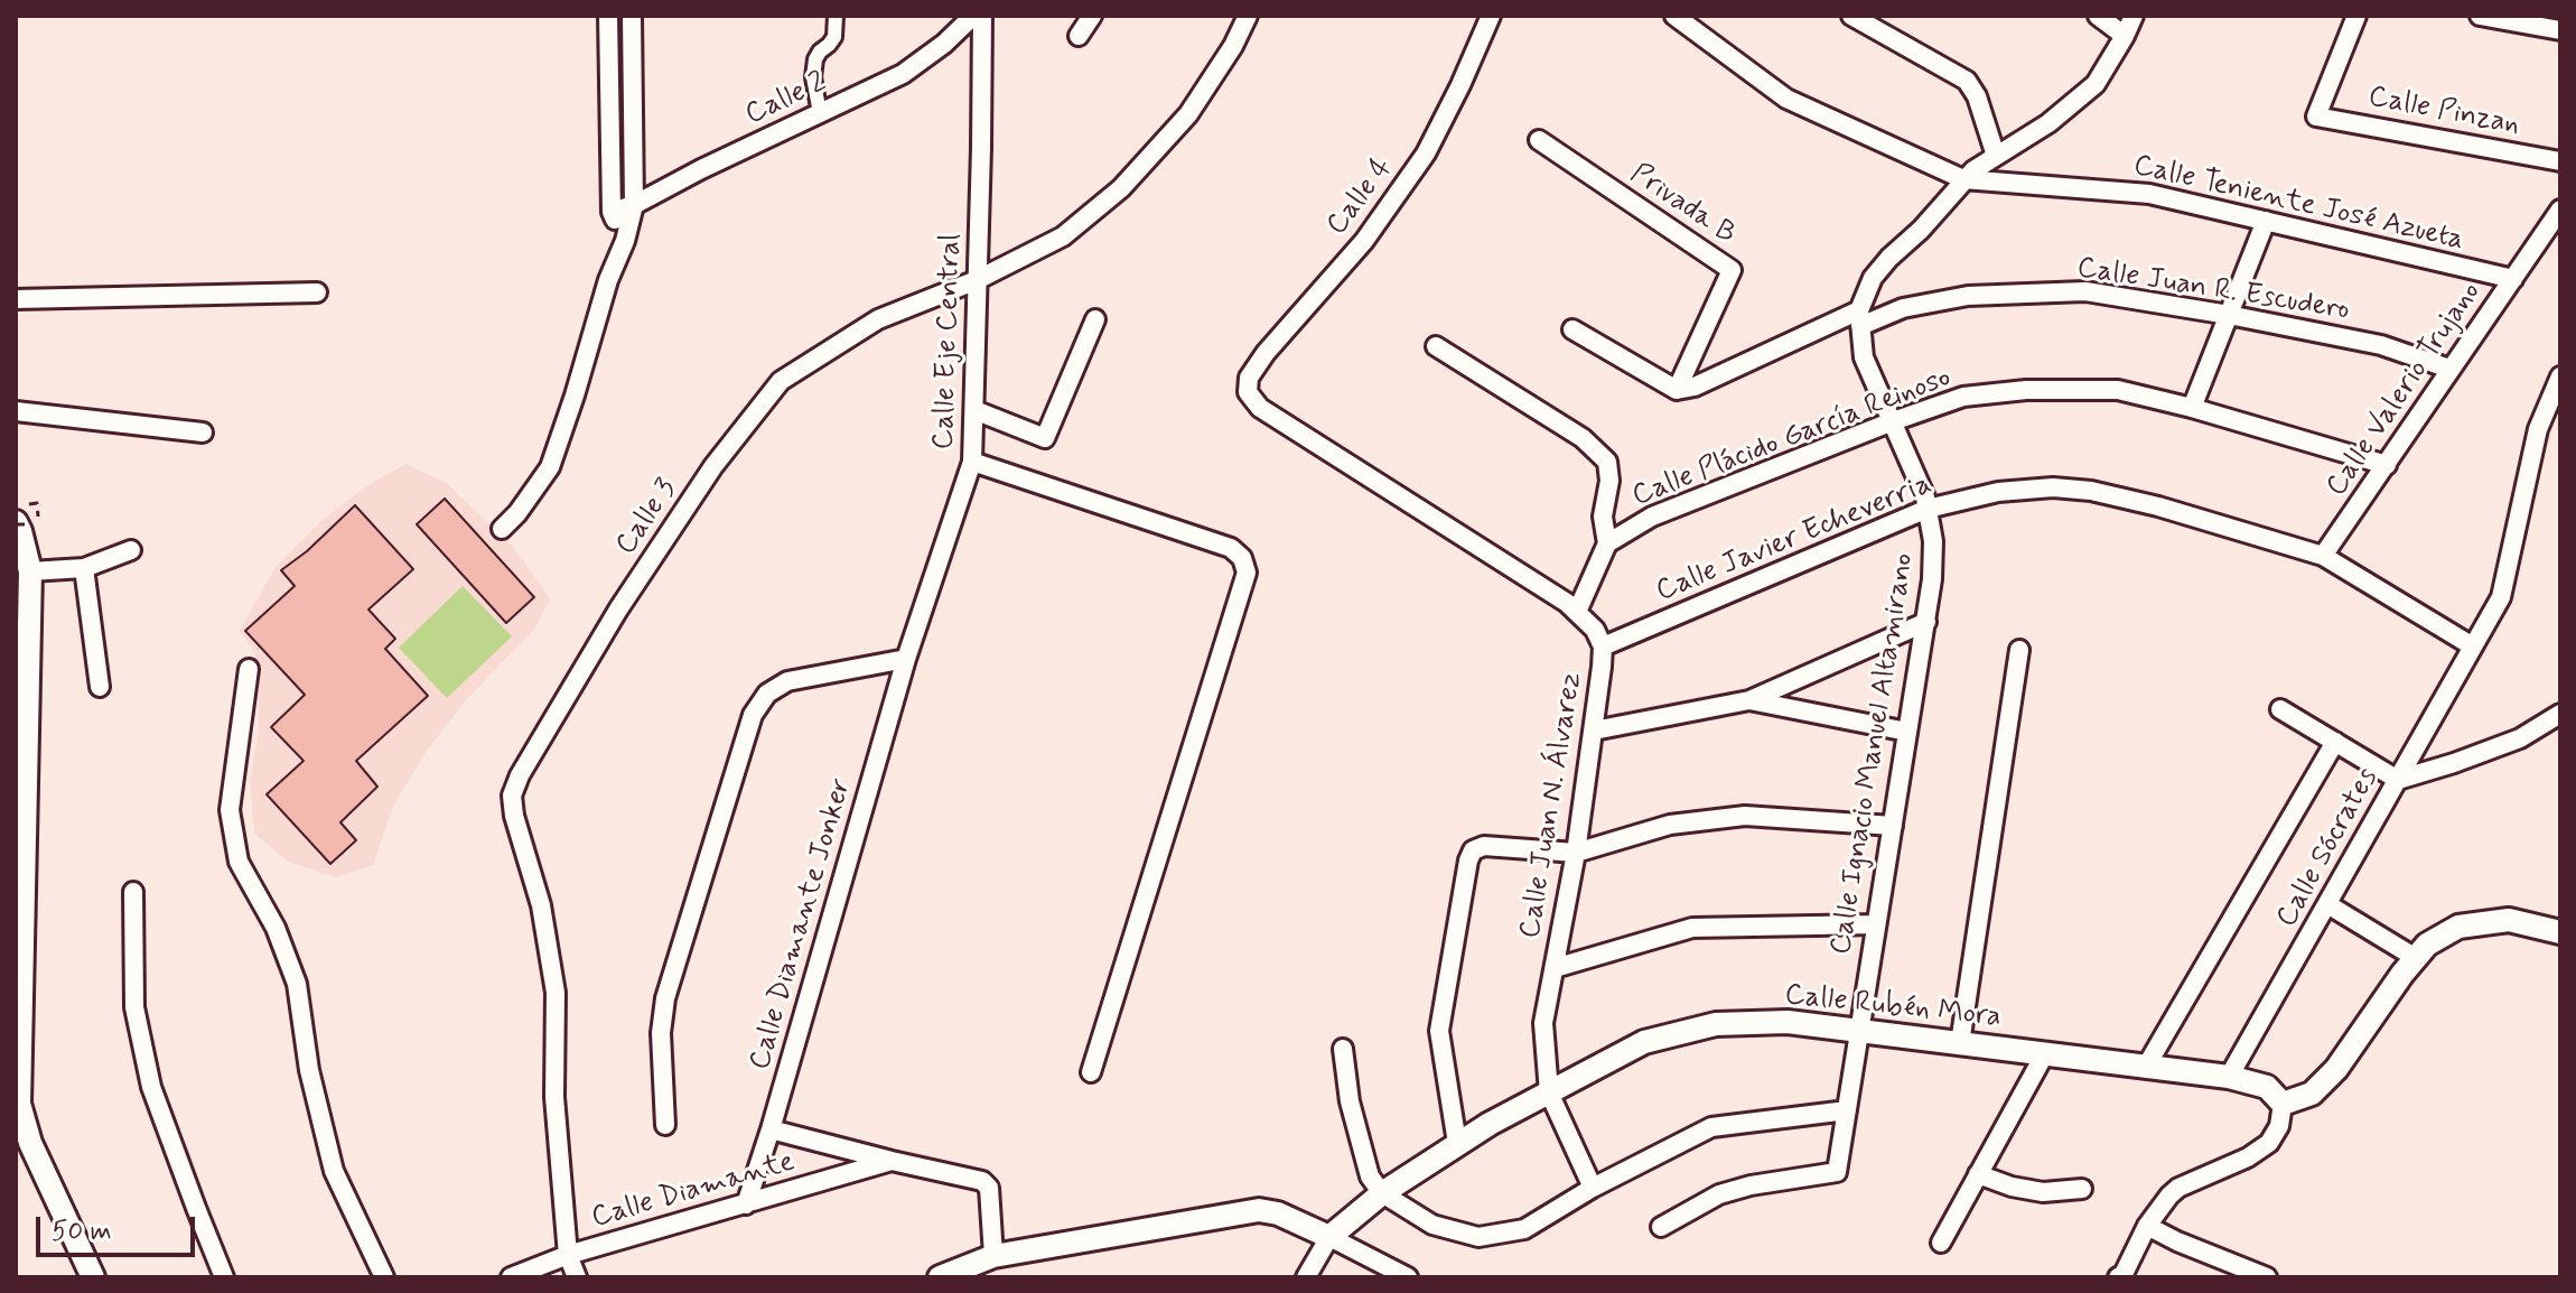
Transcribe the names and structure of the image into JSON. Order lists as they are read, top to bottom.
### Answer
{
  "streets": {
    "street": [
      "Calle 2",
      "Calle Pinzan",
      "Calle 4",
      "Calle Teniente José Azueta",
      "Privada B",
      "Calle Juan R. Escudero",
      "Calle Eje Central",
      "Calle Valerio Trujano",
      "Calle Plácido García Reinoso",
      "Calle 3",
      "Calle Javier Echeverria",
      "Calle Ignacio Manuel Altamirano",
      "Calle Juan N. Álvarez",
      "Calle Sócrates",
      "Calle Diamante Jonker",
      "Calle Rubén Mora",
      "Calle Diamante"
    ]
  },
  "crossings": [
    ["Calle 4", "Calle Juan N. Álvarez"],
    ["Calle Teniente José Azueta", "Calle Valerio Trujano"],
    ["Calle Juan R. Escudero", "Calle Valerio Trujano"],
    ["Calle Juan R. Escudero", "Calle Ignacio Manuel Altamirano"],
    ["Calle Eje Central", "Calle 3"],
    ["Calle Eje Central", "Calle Diamante Jonker"],
    ["Calle Valerio Trujano", "Calle Plácido García Reinoso"],
    ["Calle Valerio Trujano", "Calle Javier Echeverria"],
    ["Calle Plácido García Reinoso", "Calle Ignacio Manuel Altamirano"],
    ["Calle 3", "Calle Diamante"],
    ["Calle Javier Echeverria", "Calle Ignacio Manuel Altamirano"],
    ["Calle Javier Echeverria", "Calle Juan N. Álvarez"],
    ["Calle Ignacio Manuel Altamirano", "Calle Rubén Mora"],
    ["Calle Juan N. Álvarez", "Calle Rubén Mora"],
    ["Calle Sócrates", "Calle Rubén Mora"],
    ["Calle Diamante Jonker", "Calle Diamante"]
  ],
  "scale_bar": "50 m"
}
